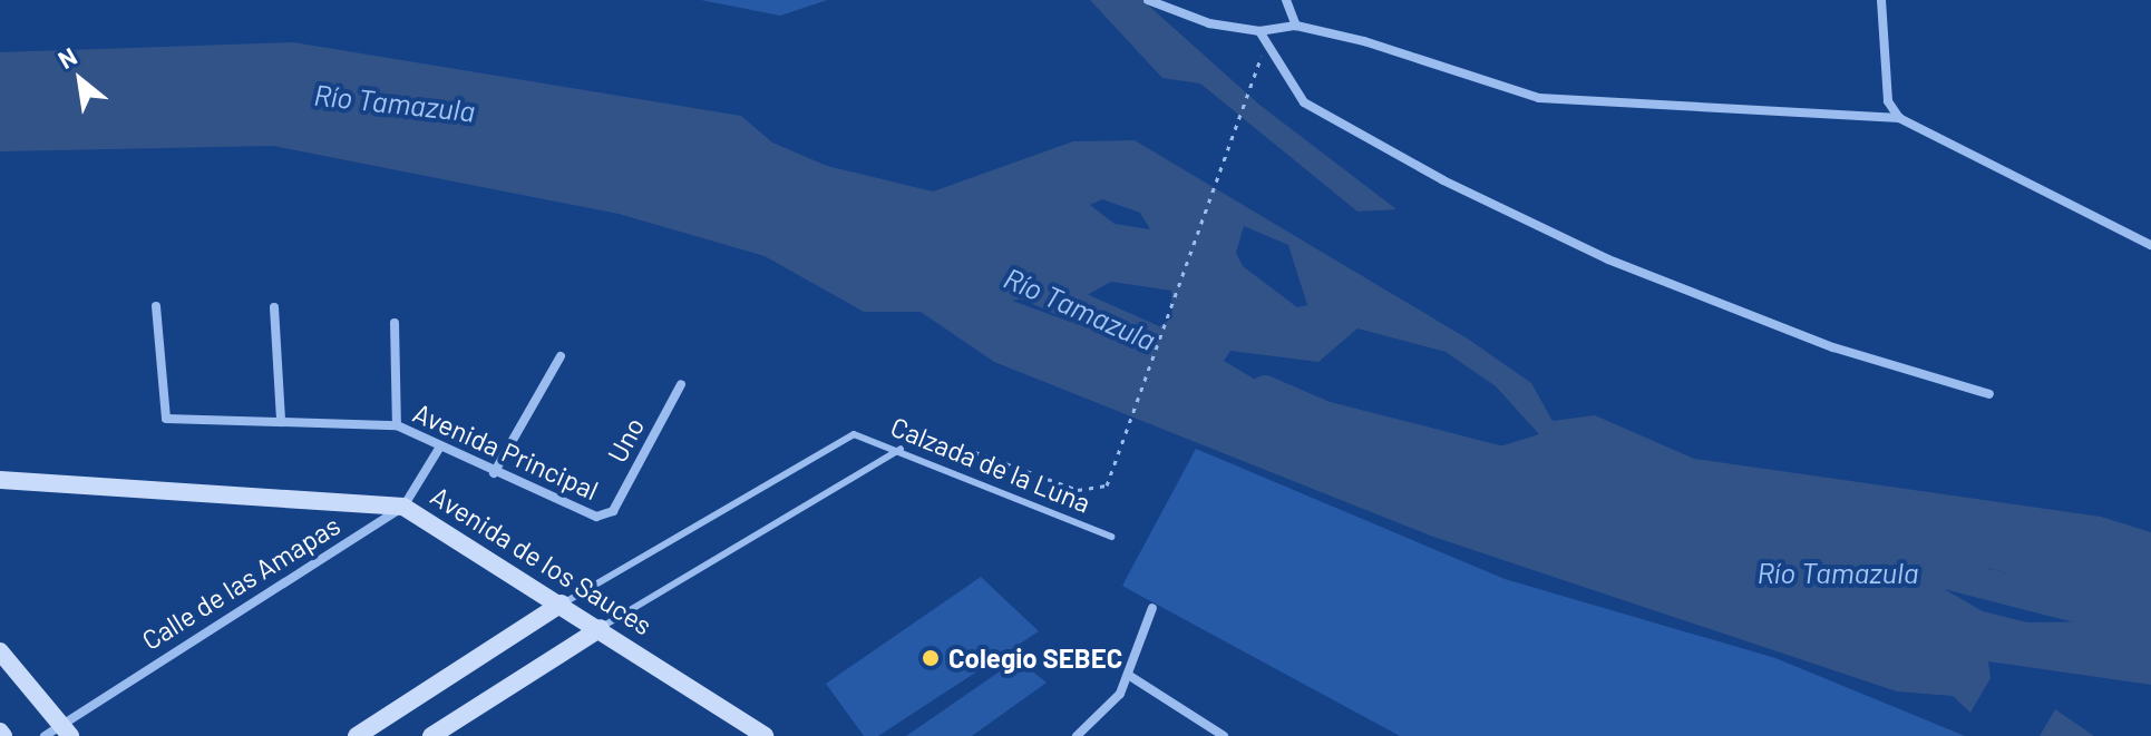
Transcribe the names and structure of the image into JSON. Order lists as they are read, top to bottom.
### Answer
{
  "streets": {
    "street": [
      "Uno",
      "Avenida Principal",
      "Avenida de los Sauces",
      "Calle de las Amapas"
    ],
    "lane": ["Calzada de la Luna"]
  },
  "crossings": [
    ["Uno", "Avenida Principal"],
    ["Avenida Principal", "Calle de las Amapas"],
    ["Calzada de la Luna", "Avenida de los Sauces"],
    ["Avenida de los Sauces", "Calle de las Amapas"]
  ],
  "water": ["Río Tamazula"],
  "places": ["Colegio SEBEC"],
  "north": "top left"
}
